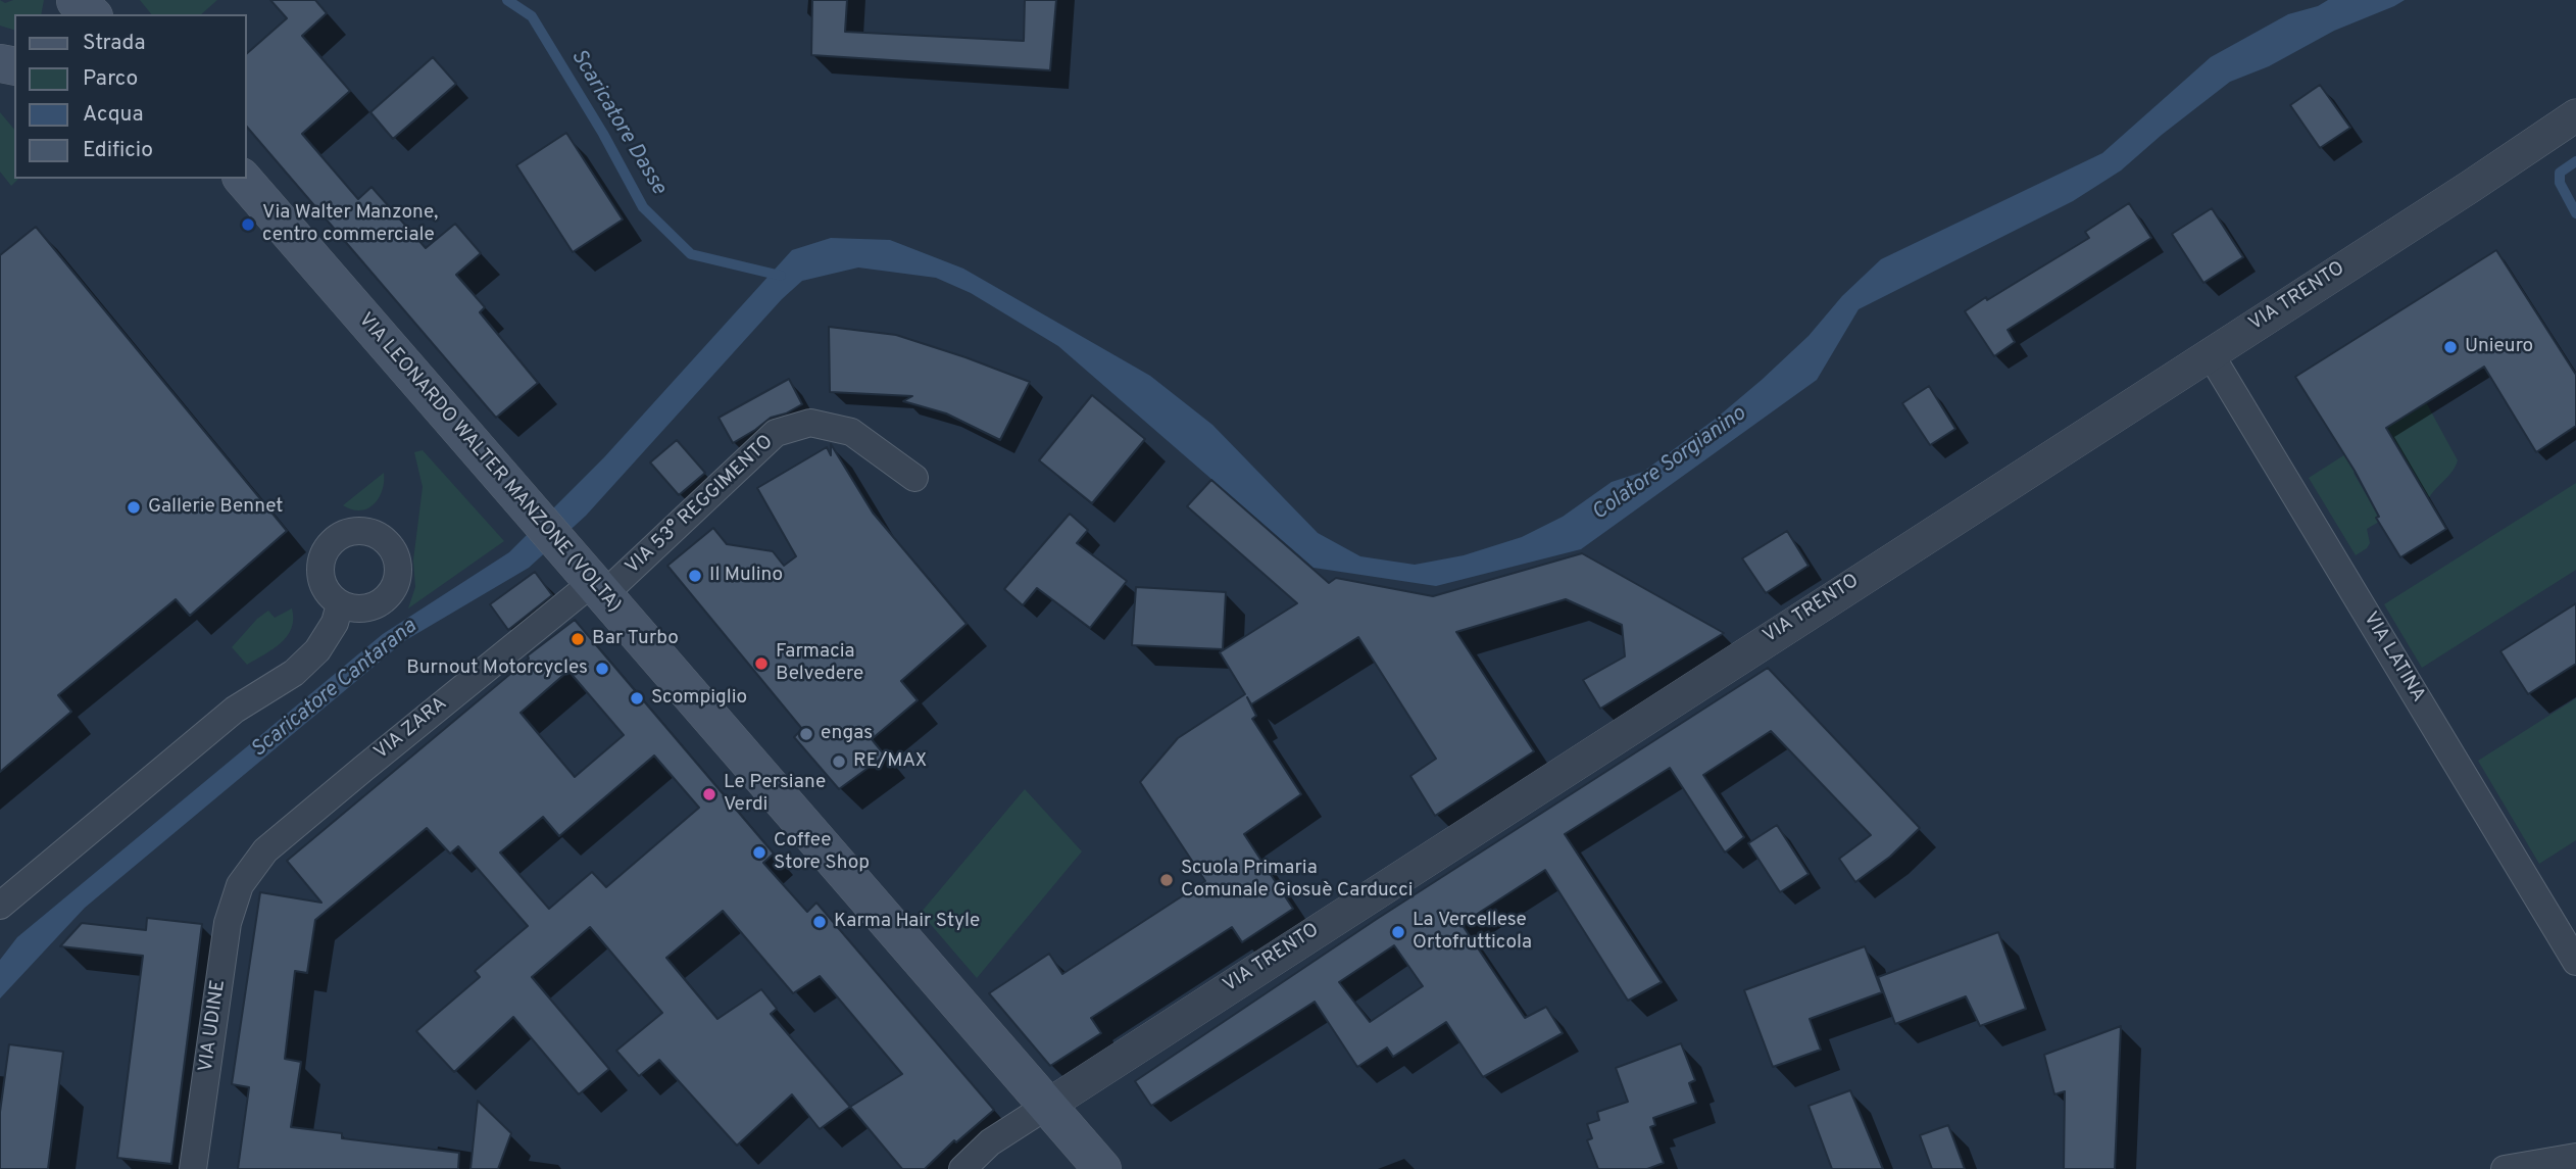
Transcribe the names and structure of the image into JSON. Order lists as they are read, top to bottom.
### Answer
{
  "streets": {
    "main road": ["VIA LEONARDO WALTER MANZONE (VOLTA)"],
    "street": [
      "VIA TRENTO",
      "VIA 53° REGGIMENTO",
      "VIA LATINA",
      "VIA ZARA",
      "VIA UDINE"
    ]
  },
  "crossings": [
    ["VIA TRENTO", "VIA LEONARDO WALTER MANZONE (VOLTA)"],
    ["VIA TRENTO", "VIA LATINA"],
    ["VIA LEONARDO WALTER MANZONE (VOLTA)", "VIA 53° REGGIMENTO"],
    ["VIA LEONARDO WALTER MANZONE (VOLTA)", "VIA ZARA"],
    ["VIA 53° REGGIMENTO", "VIA ZARA"],
    ["VIA ZARA", "VIA UDINE"]
  ],
  "water": ["Scaricatore Dasse", "Colatore Sorgianino", "Scaricatore Cantarana"],
  "places": [
    "Via Walter Manzone, centro commerciale",
    "Unieuro",
    "Gallerie Bennet",
    "Il Mulino",
    "Bar Turbo",
    "Farmacia Belvedere",
    "Burnout Motorcycles",
    "Scompiglio",
    "engas",
    "RE/MAX",
    "Le Persiane Verdi",
    "Coffee Store Shop",
    "Scuola Primaria Comunale Giosuè Carducci",
    "Karma Hair Style",
    "La Vercellese Ortofrutticola"
  ],
  "legend": [
    "Strada",
    "Parco",
    "Acqua",
    "Edificio"
  ]
}
